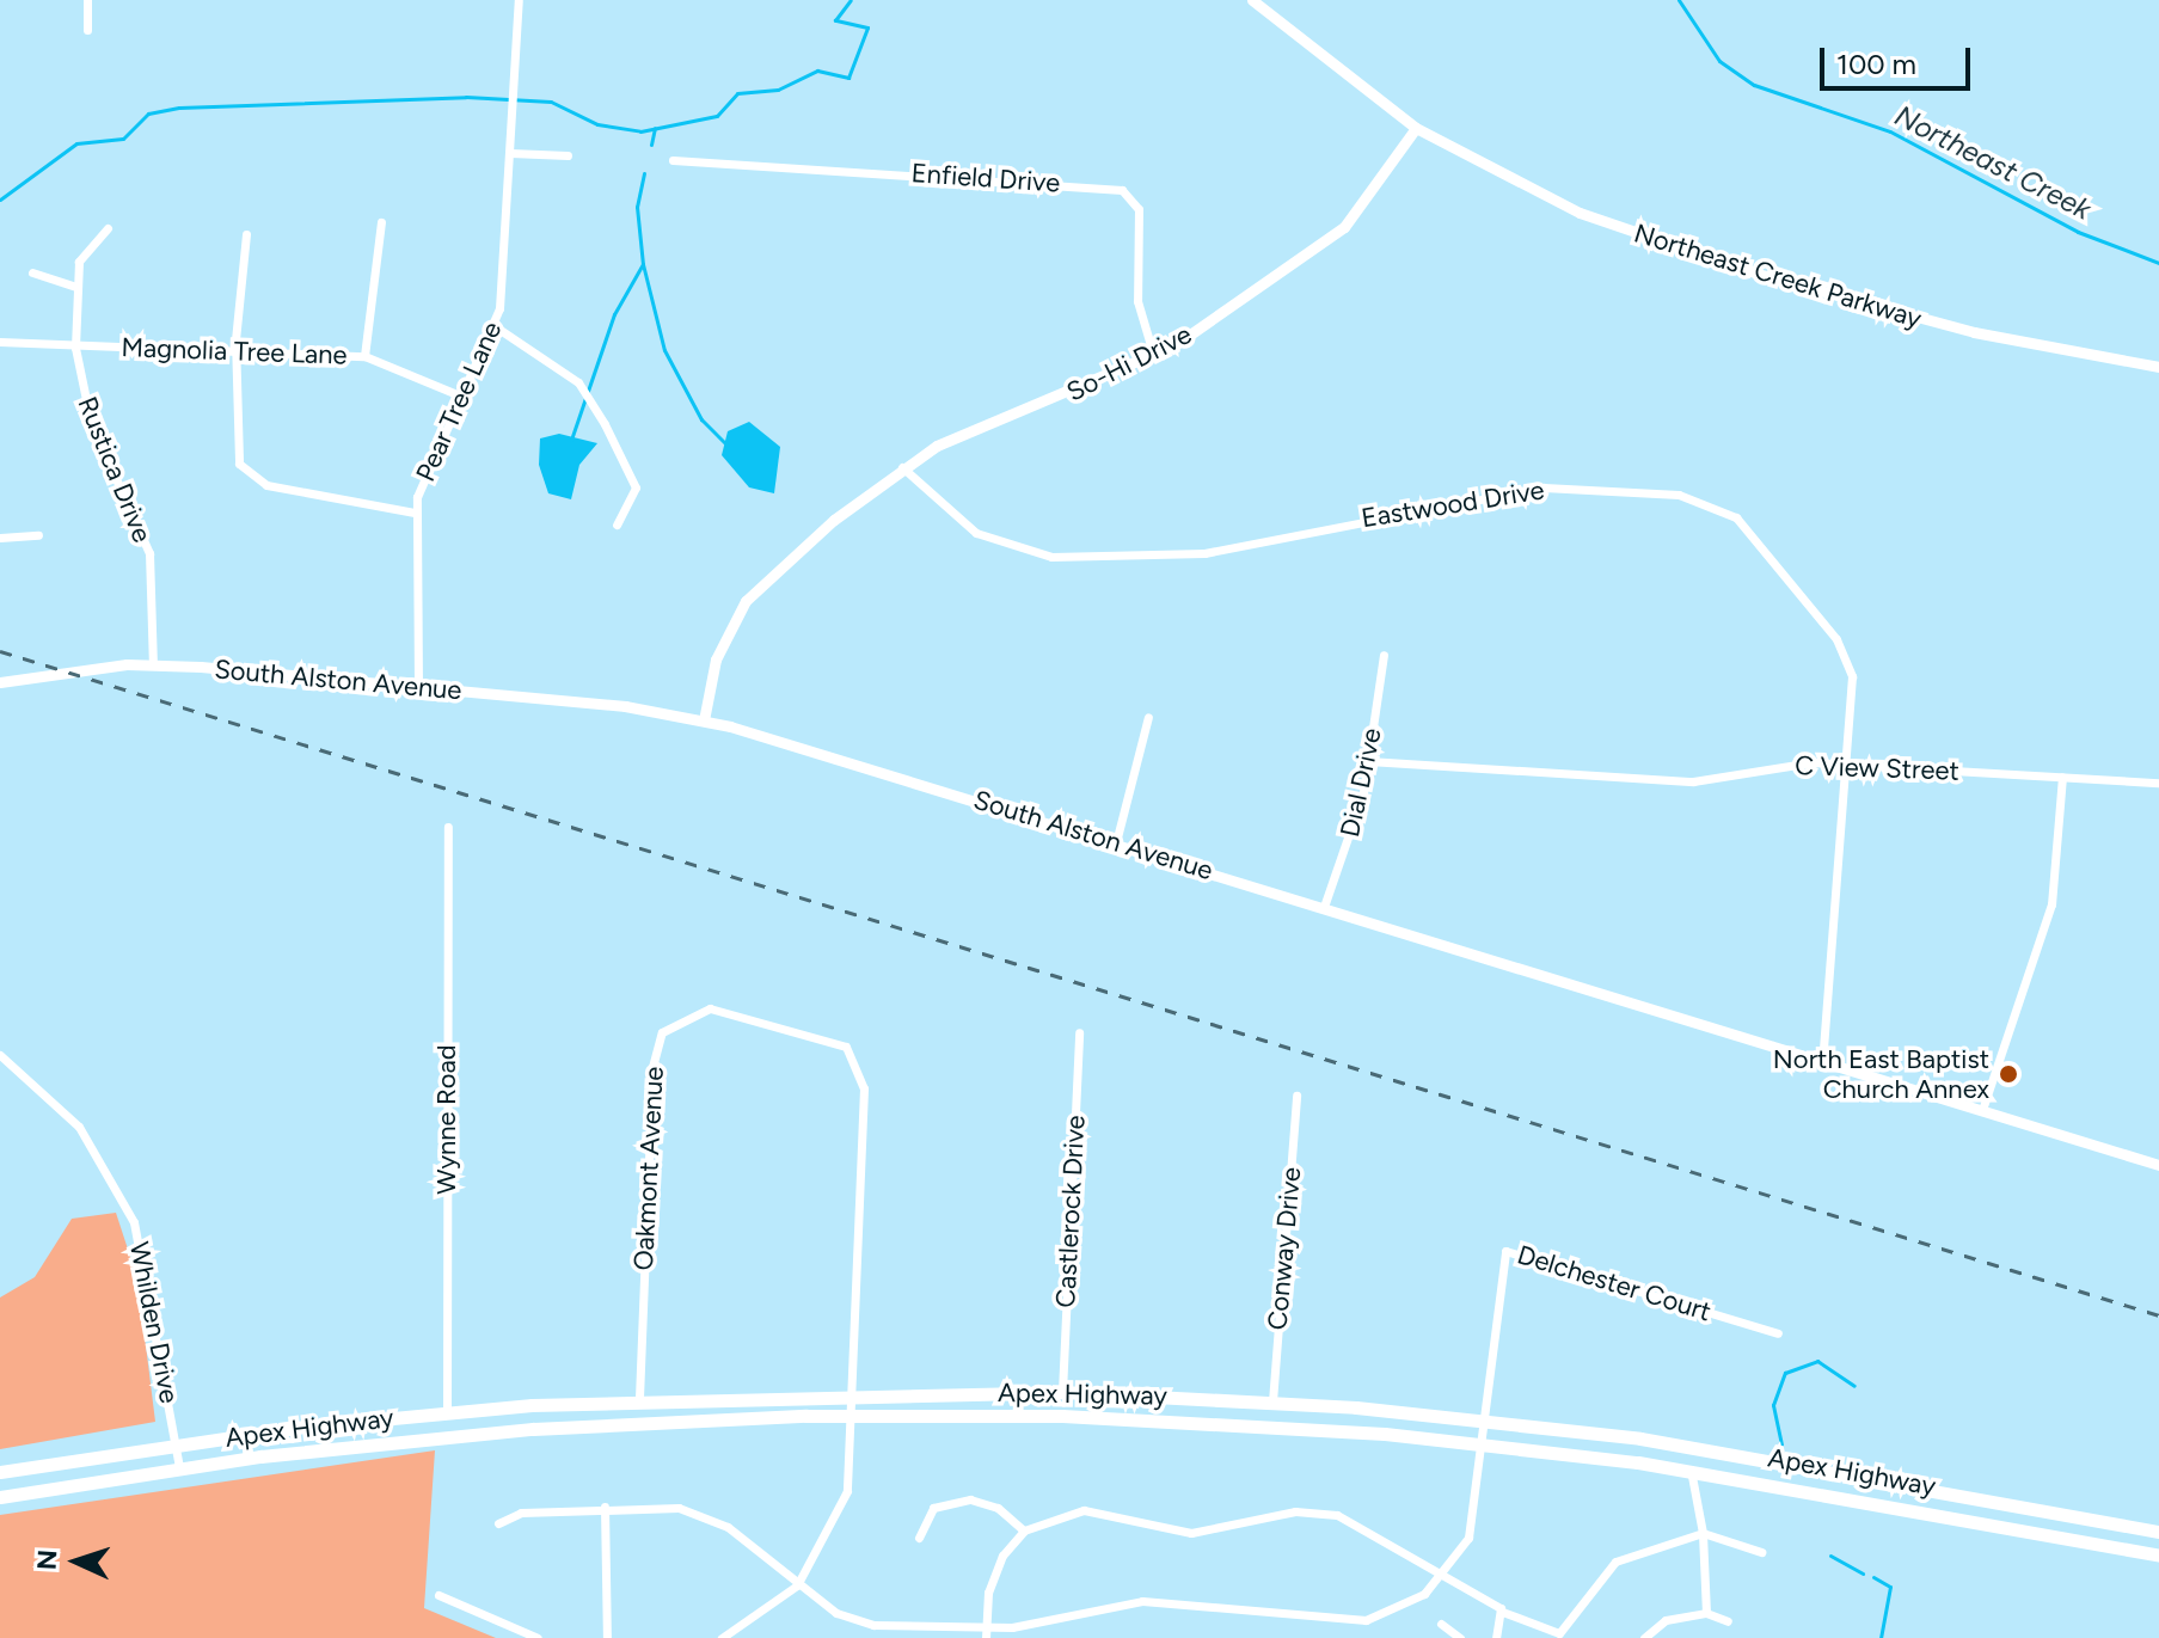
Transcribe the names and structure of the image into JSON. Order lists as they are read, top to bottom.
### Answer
{
  "streets": {
    "main road": ["Apex Highway"],
    "street": [
      "Enfield Drive",
      "Northeast Creek Parkway",
      "Magnolia Tree Lane",
      "So-Hi Drive",
      "Pear Tree Lane",
      "Rustica Drive",
      "Eastwood Drive",
      "South Alston Avenue",
      "C View Street",
      "Dial Drive",
      "Wynne Road",
      "Oakmont Avenue",
      "Castlerock Drive",
      "Conway Drive",
      "Delchester Court",
      "Whilden Drive"
    ]
  },
  "crossings": [
    ["Enfield Drive", "So-Hi Drive"],
    ["Northeast Creek Parkway", "So-Hi Drive"],
    ["Magnolia Tree Lane", "Pear Tree Lane"],
    ["Magnolia Tree Lane", "Rustica Drive"],
    ["So-Hi Drive", "Eastwood Drive"],
    ["So-Hi Drive", "South Alston Avenue"],
    ["Pear Tree Lane", "South Alston Avenue"],
    ["Rustica Drive", "South Alston Avenue"],
    ["Eastwood Drive", "South Alston Avenue"],
    ["Eastwood Drive", "C View Street"],
    ["South Alston Avenue", "Dial Drive"],
    ["C View Street", "Dial Drive"],
    ["Wynne Road", "Apex Highway"],
    ["Oakmont Avenue", "Apex Highway"],
    ["Castlerock Drive", "Apex Highway"],
    ["Conway Drive", "Apex Highway"],
    ["Delchester Court", "Apex Highway"],
    ["Whilden Drive", "Apex Highway"]
  ],
  "water": ["Northeast Creek"],
  "places": ["North East Baptist Church Annex"],
  "scale_bar": "100 m",
  "north": "left"
}
